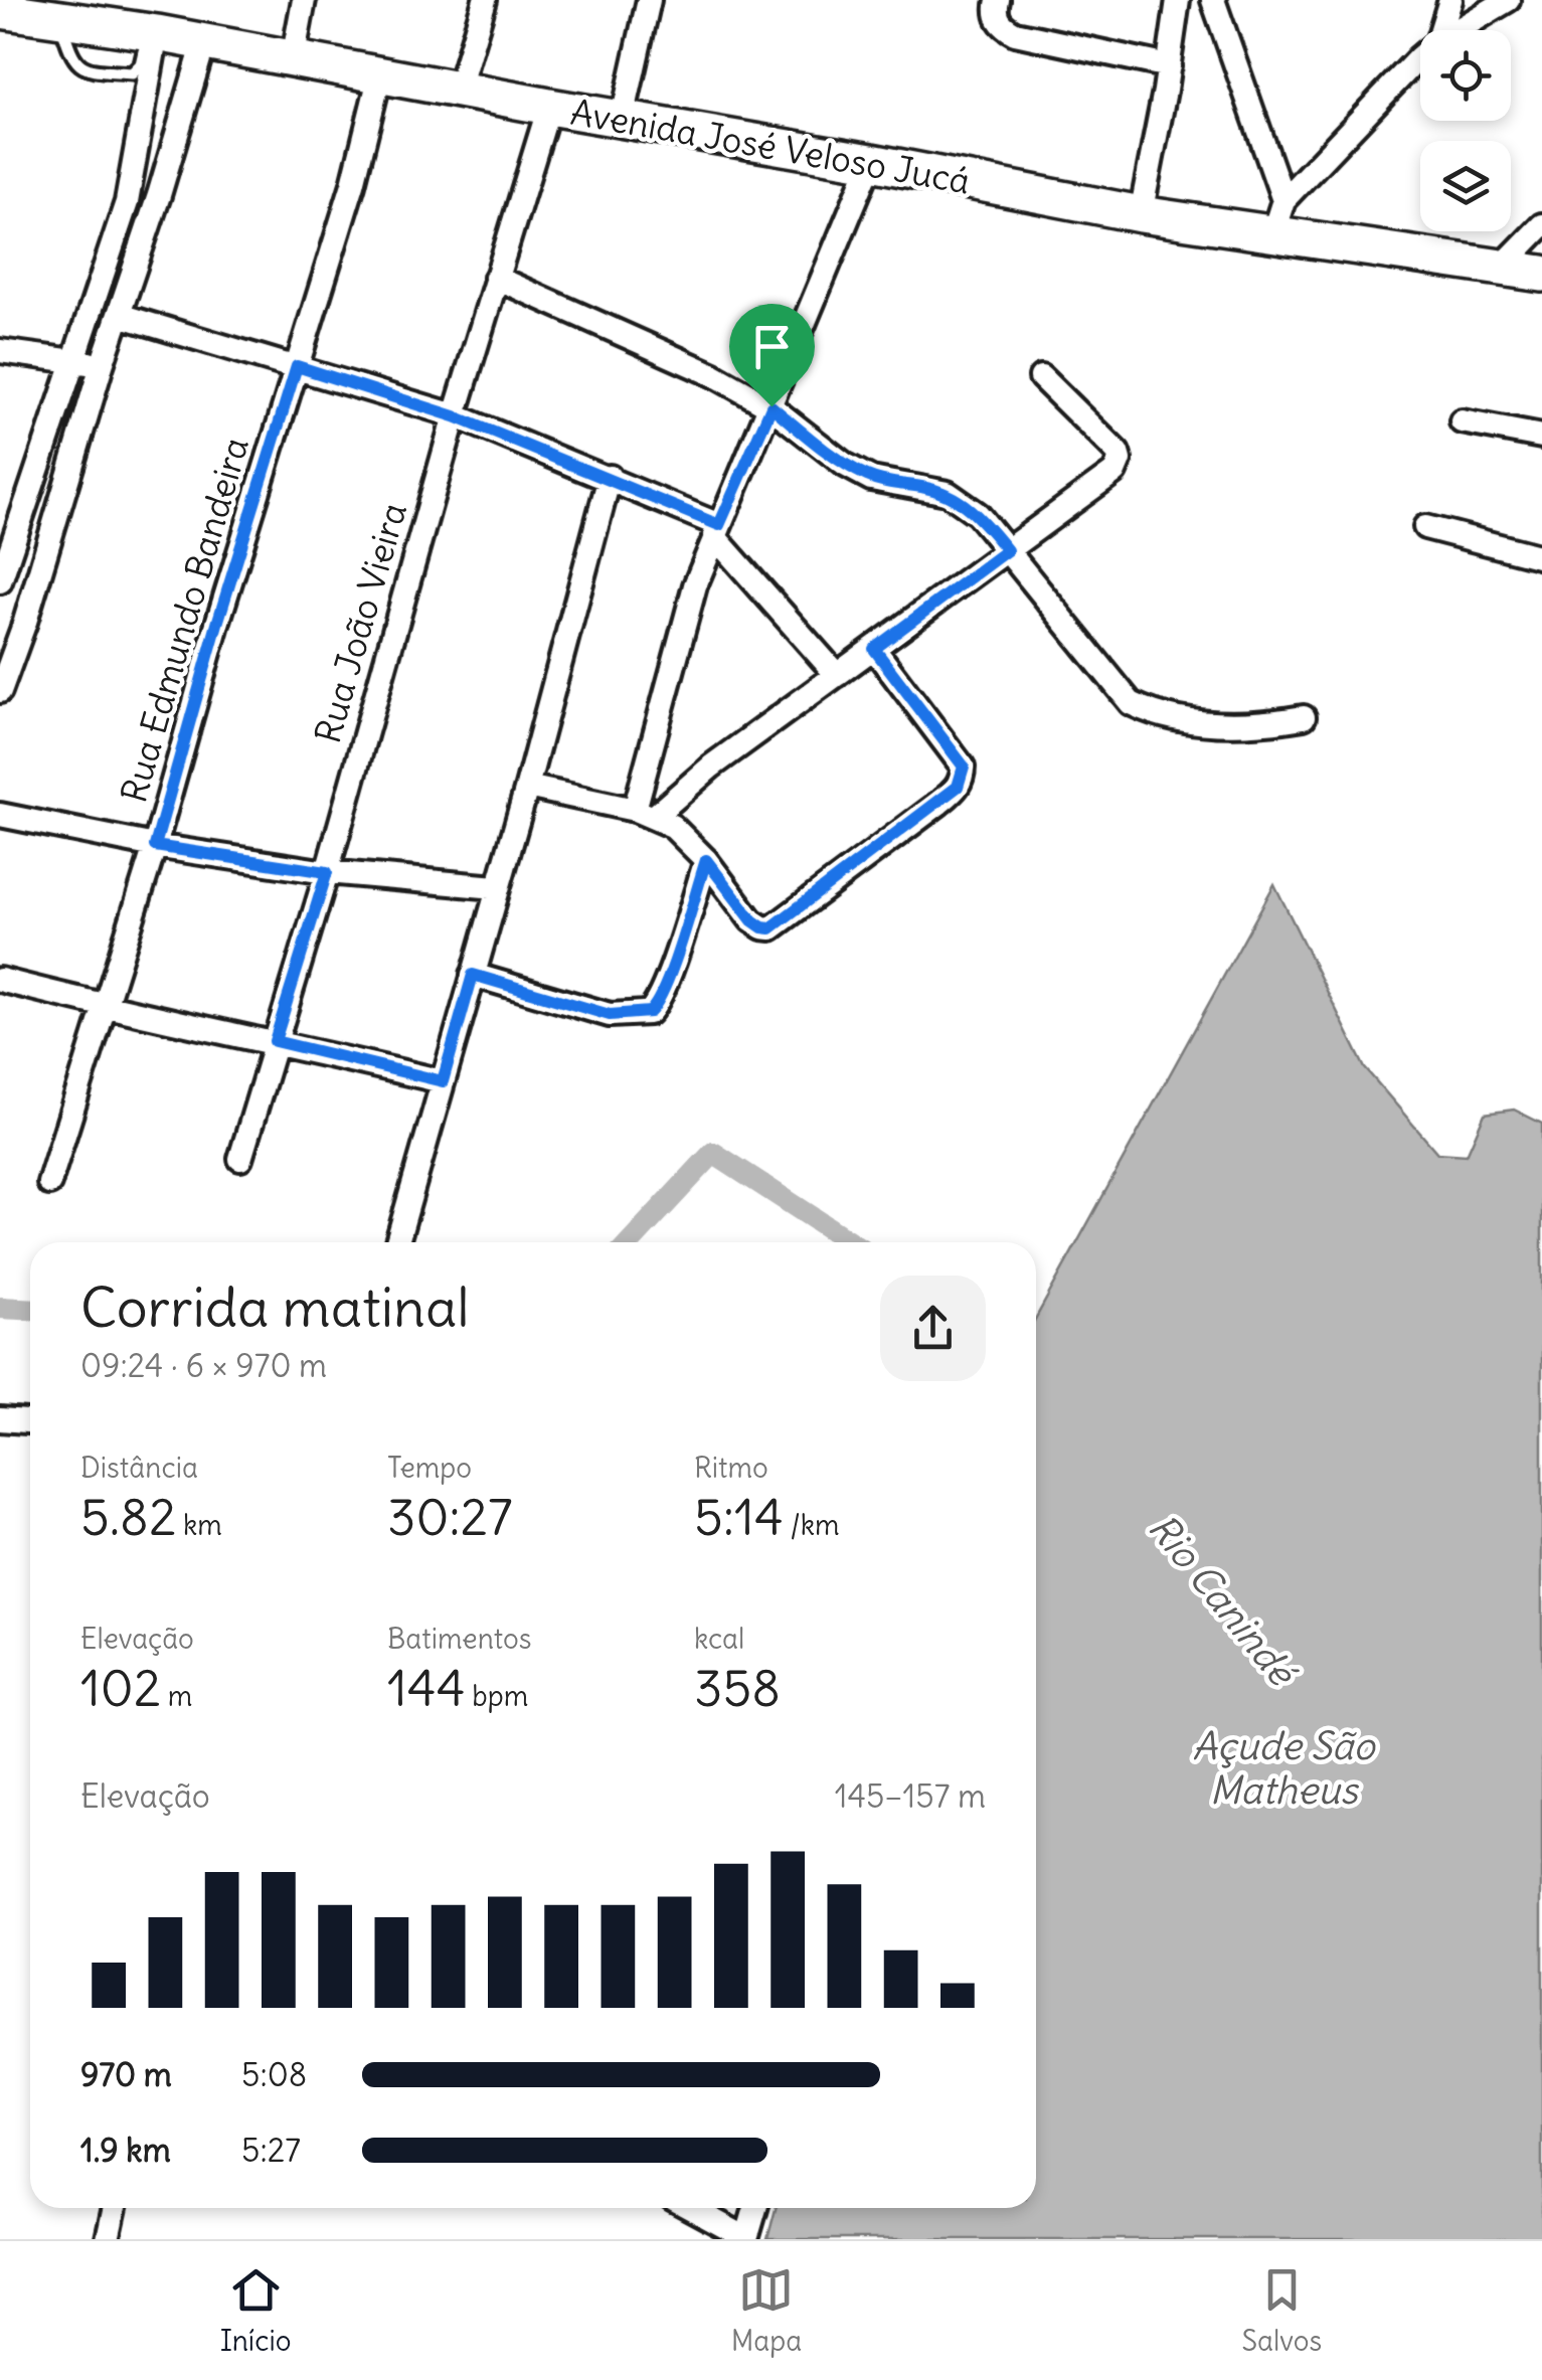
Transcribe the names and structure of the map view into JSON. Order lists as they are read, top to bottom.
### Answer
{
  "streets": {
    "main road": ["Avenida José Veloso Jucá"],
    "street": ["Rua Edmundo Bandeira", "Rua João Vieira"]
  },
  "crossings": [
    ["Avenida José Veloso Jucá", "Rua Edmundo Bandeira"],
    ["Avenida José Veloso Jucá", "Rua João Vieira"]
  ],
  "water": ["Rio Canindé", "Açude São Matheus"],
  "page": {
    "heading": ["Corrida matinal", "09:24 · 6 × 970 m"],
    "stats": [
      ["Distância", "5.82 km"],
      ["Tempo", "30:27"],
      ["Ritmo", "5:14 /km"],
      ["Elevação", "102 m"],
      ["Batimentos", "144 bpm"],
      ["kcal", "358"]
    ],
    "chart": ["Elevação", "145–157 m"],
    "list": [
      {
        "name": "970 m",
        "note": "5:08"
      },
      {
        "name": "1.9 km",
        "note": "5:27"
      }
    ],
    "tabs": ["Início", "Mapa", "Salvos"]
  }
}
